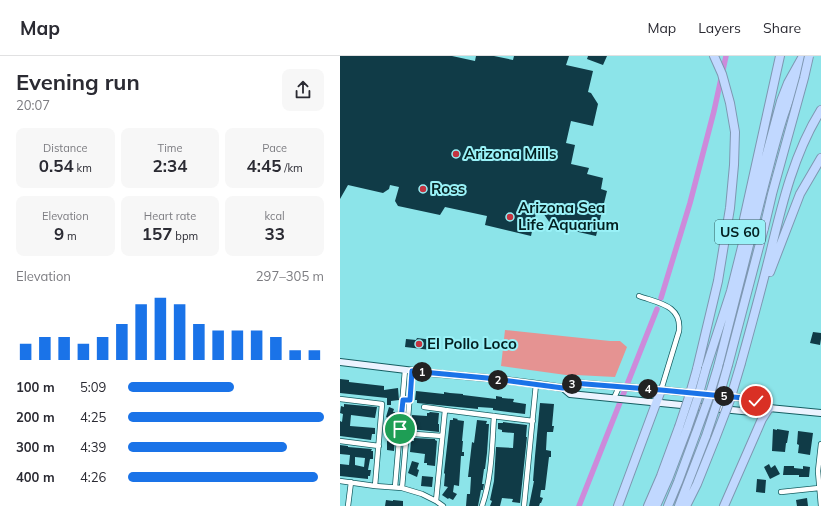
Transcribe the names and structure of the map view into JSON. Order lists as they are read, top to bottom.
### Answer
{
  "streets": {
    "highway": ["US 60"]
  },
  "places": [
    "Arizona Mills",
    "Ross",
    "Arizona Sea Life Aquarium",
    "El Pollo Loco"
  ],
  "page": {
    "header": "Map",
    "nav": ["Map", "Layers", "Share"],
    "heading": ["Evening run", "20:07"],
    "stats": [
      ["Distance", "0.54 km"],
      ["Time", "2:34"],
      ["Pace", "4:45 /km"],
      ["Elevation", "9 m"],
      ["Heart rate", "157 bpm"],
      ["kcal", "33"]
    ],
    "chart": ["Elevation", "297–305 m"],
    "pins": [
      "1",
      "2",
      "3",
      "4",
      "5"
    ],
    "list": [
      {
        "name": "100 m",
        "note": "5:09"
      },
      {
        "name": "200 m",
        "note": "4:25"
      },
      {
        "name": "300 m",
        "note": "4:39"
      },
      {
        "name": "400 m",
        "note": "4:26"
      }
    ]
  }
}
